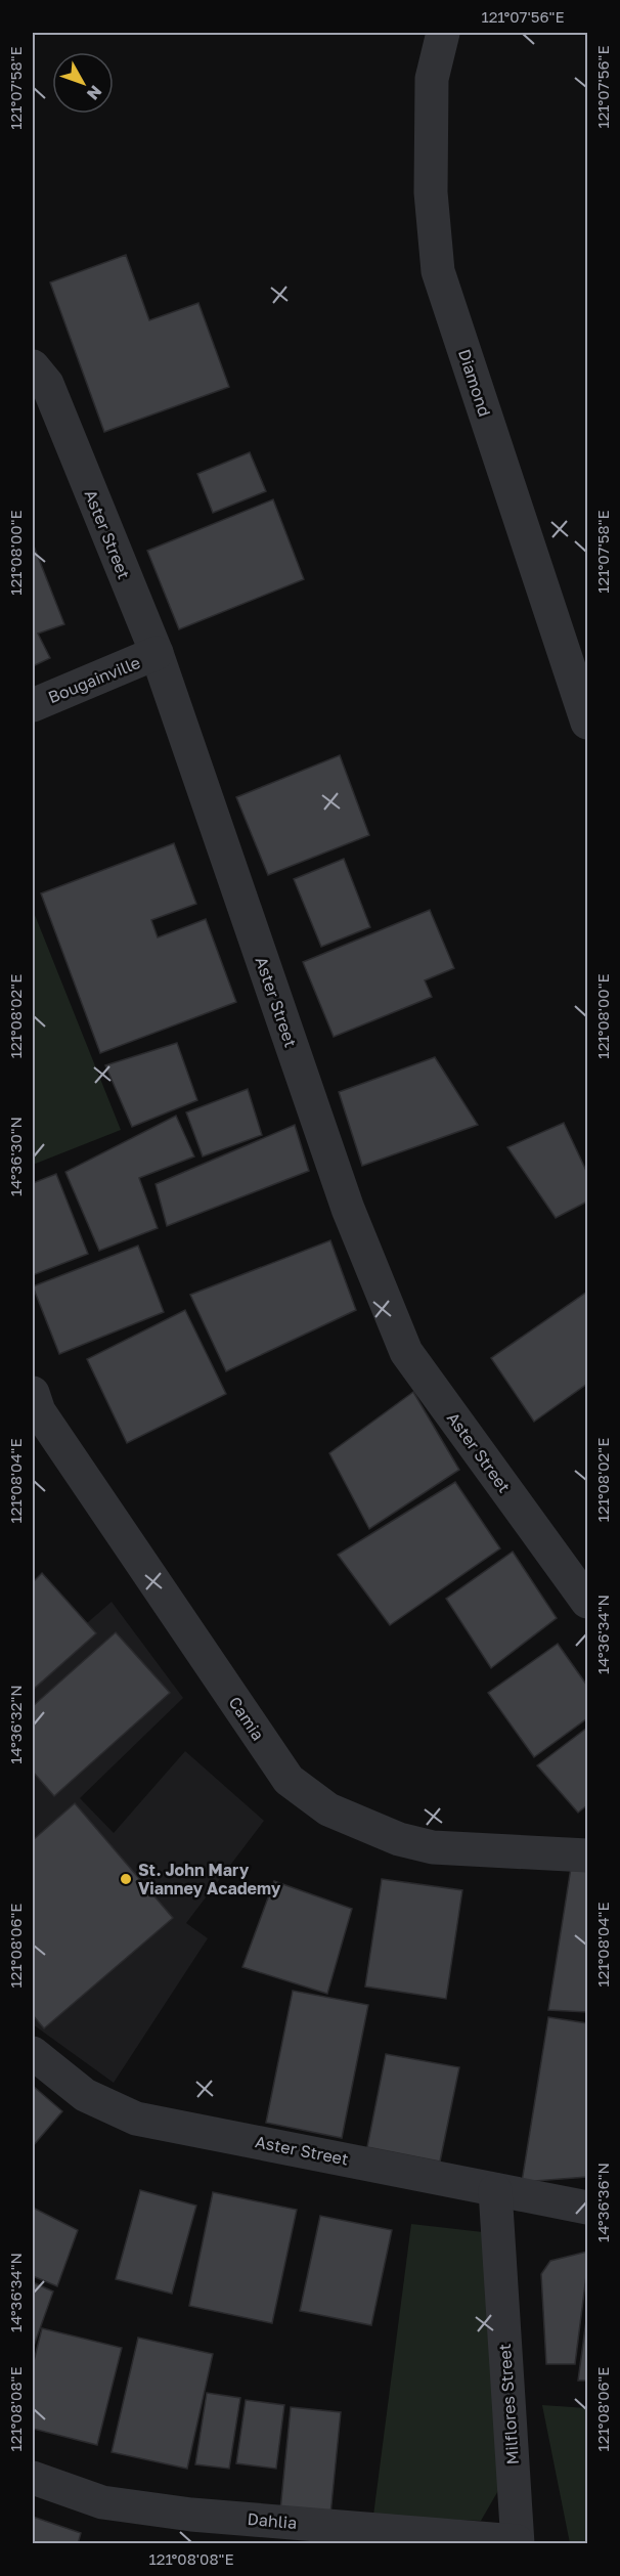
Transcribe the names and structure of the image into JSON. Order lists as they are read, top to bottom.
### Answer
{
  "streets": {
    "street": [
      "Diamond",
      "Aster Street",
      "Bougainville",
      "Camia",
      "Milflores Street",
      "Dahlia"
    ]
  },
  "crossings": [
    ["Aster Street", "Bougainville"],
    ["Aster Street", "Milflores Street"],
    ["Milflores Street", "Dahlia"]
  ],
  "places": ["St. John Mary Vianney Academy"],
  "north": "bottom right",
  "coordinates": [
    "121°07'56\"E",
    "121°07'58\"E",
    "121°08'00\"E",
    "121°08'02\"E",
    "14°36'30\"N",
    "121°08'04\"E",
    "14°36'34\"N",
    "14°36'32\"N",
    "121°08'06\"E",
    "14°36'36\"N",
    "121°08'08\"E"
  ]
}
